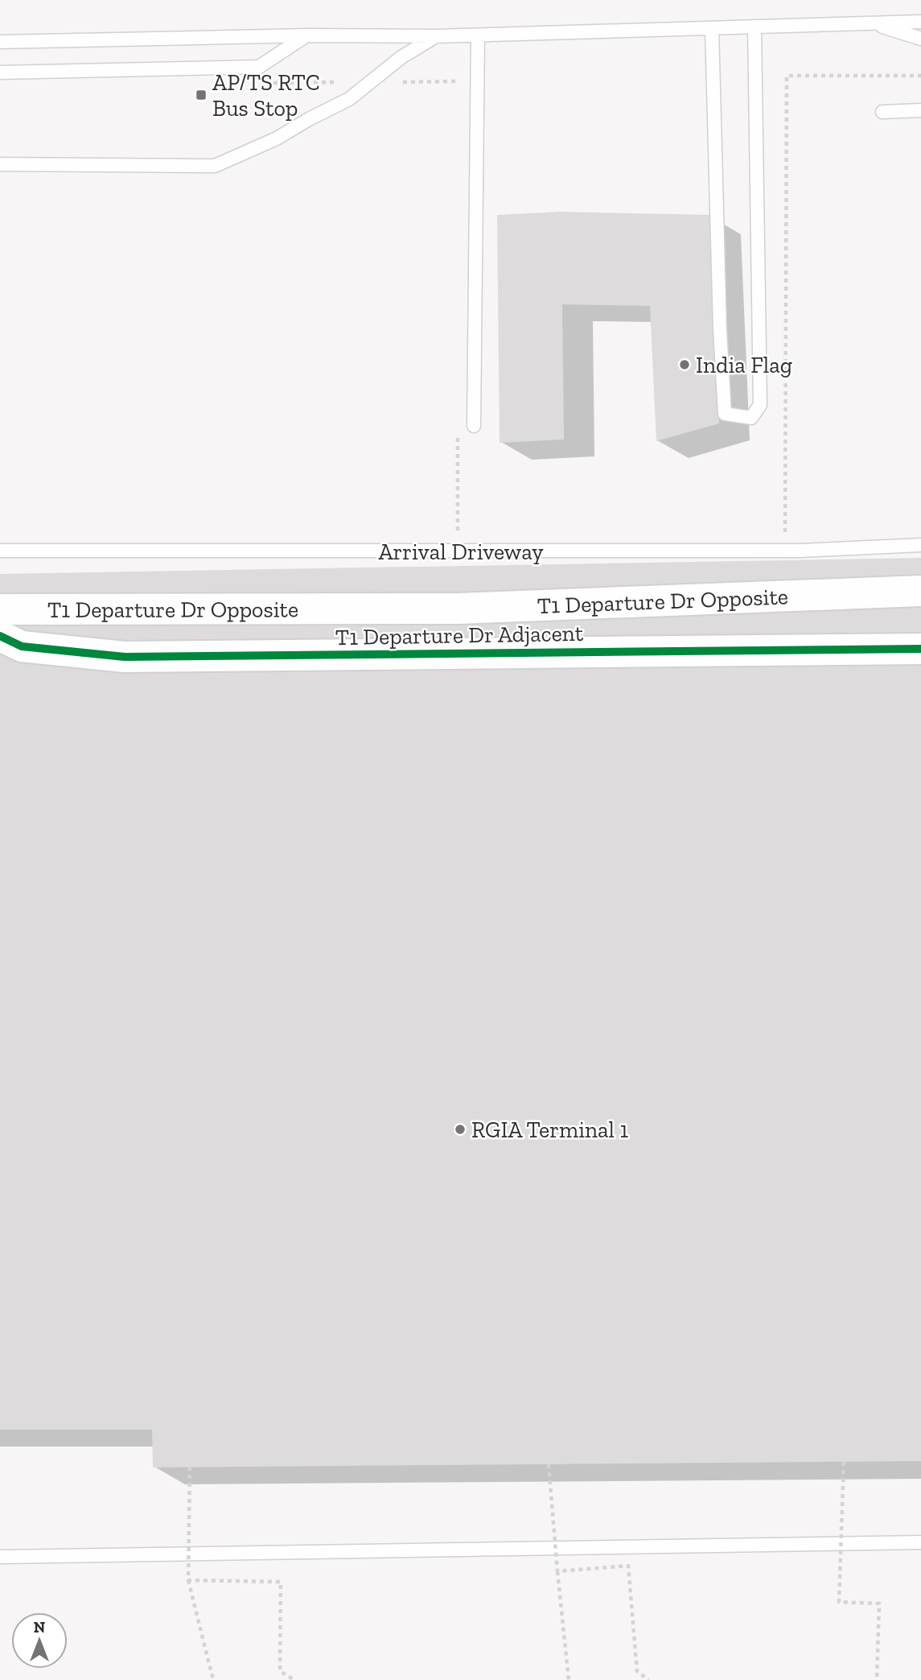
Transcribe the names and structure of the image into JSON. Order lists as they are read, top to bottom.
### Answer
{
  "streets": {
    "street": ["T1 Departure Dr Opposite", "T1 Departure Dr Adjacent"],
    "lane": ["Arrival Driveway"]
  },
  "places": {
    "transit": ["AP/TS RTC Bus Stop"],
    "other": ["India Flag", "RGIA Terminal 1"]
  },
  "north": "top"
}
